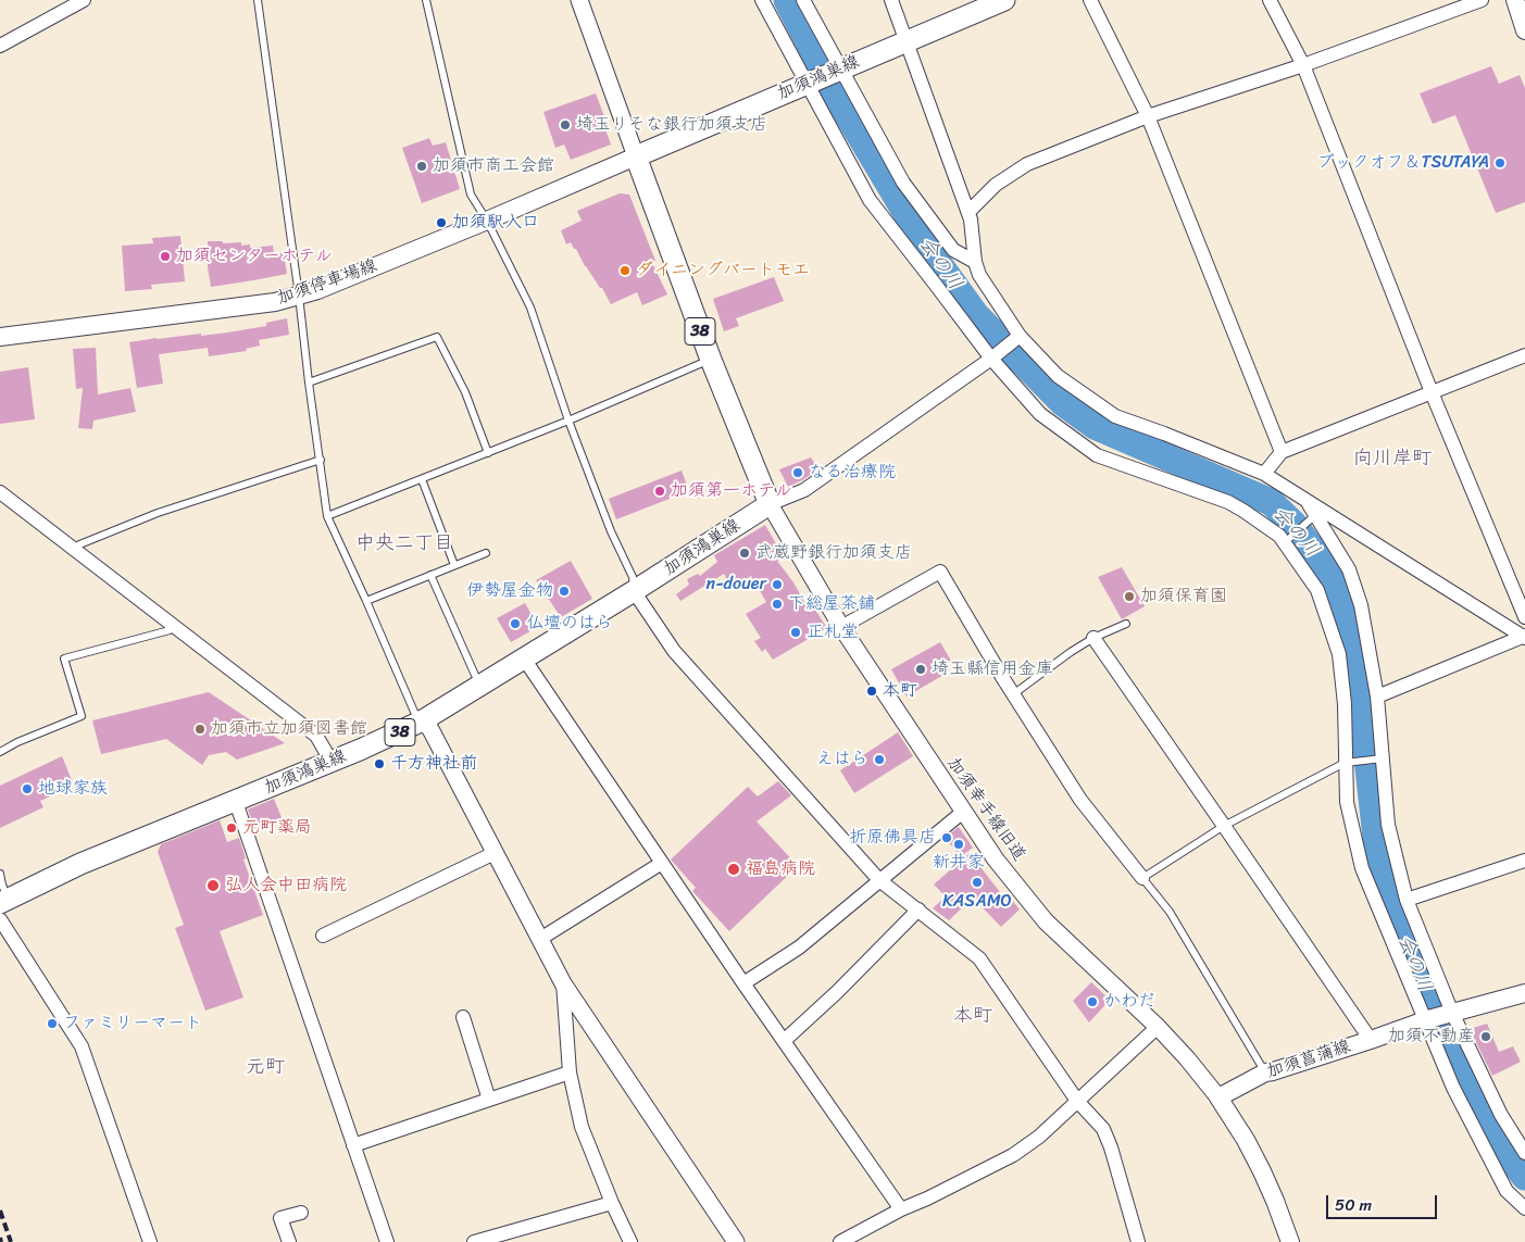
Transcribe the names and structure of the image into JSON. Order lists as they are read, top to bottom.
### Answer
{
  "streets": {
    "main road": [
      "加須鴻巣線",
      "加須停車場線",
      "38",
      "加須菖蒲線"
    ],
    "street": ["加須幸手線旧道"]
  },
  "crossings": [
    ["加須鴻巣線", "加須停車場線"],
    ["加須鴻巣線", "38"],
    ["加須鴻巣線", "加須幸手線旧道"],
    ["加須停車場線", "38"],
    ["38", "加須幸手線旧道"],
    ["加須幸手線旧道", "加須菖蒲線"]
  ],
  "districts": [
    "向川岸町",
    "中央二丁目",
    "本町",
    "元町"
  ],
  "water": ["会の川"],
  "places": [
    "埼玉りそな銀行加須支店",
    "ブックオフ＆TSUTAYA",
    "加須市商工会館",
    "加須駅入口",
    "加須センターホテル",
    "ダイニングバートモエ",
    "なる治療院",
    "加須第一ホテル",
    "武蔵野銀行加須支店",
    "n-douer",
    "伊勢屋金物",
    "加須保育園",
    "下総屋茶舗",
    "仏壇のはら",
    "正札堂",
    "埼玉縣信用金庫",
    "本町",
    "加須市立加須図書館",
    "えはら",
    "千方神社前",
    "地球家族",
    "元町薬局",
    "折原佛具店",
    "新井家",
    "福島病院",
    "KASAMO",
    "弘人会中田病院",
    "かわだ",
    "ファミリーマート",
    "加須不動産"
  ],
  "scale_bar": "50 m"
}
